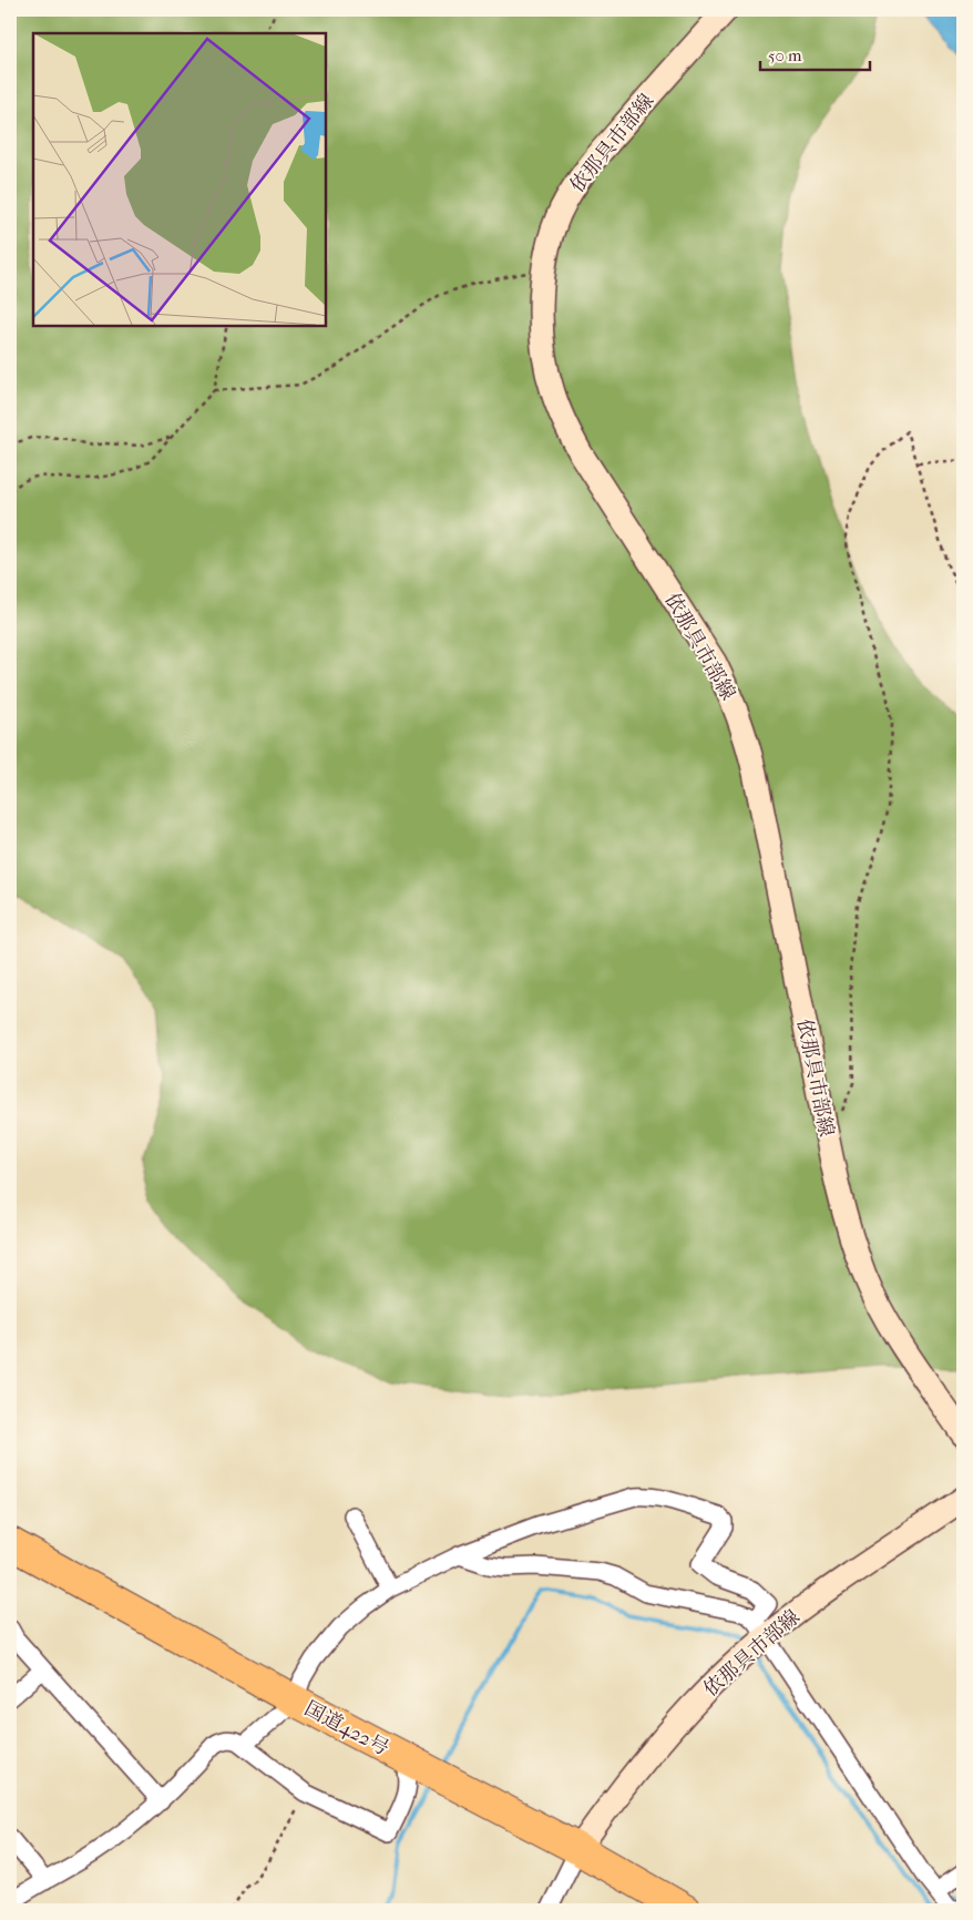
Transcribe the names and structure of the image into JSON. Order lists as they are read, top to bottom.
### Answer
{
  "streets": {
    "highway": ["国道422号"],
    "main road": ["依那具市部線"]
  },
  "crossings": [
    ["依那具市部線", "国道422号"]
  ],
  "scale_bar": "50 m"
}
